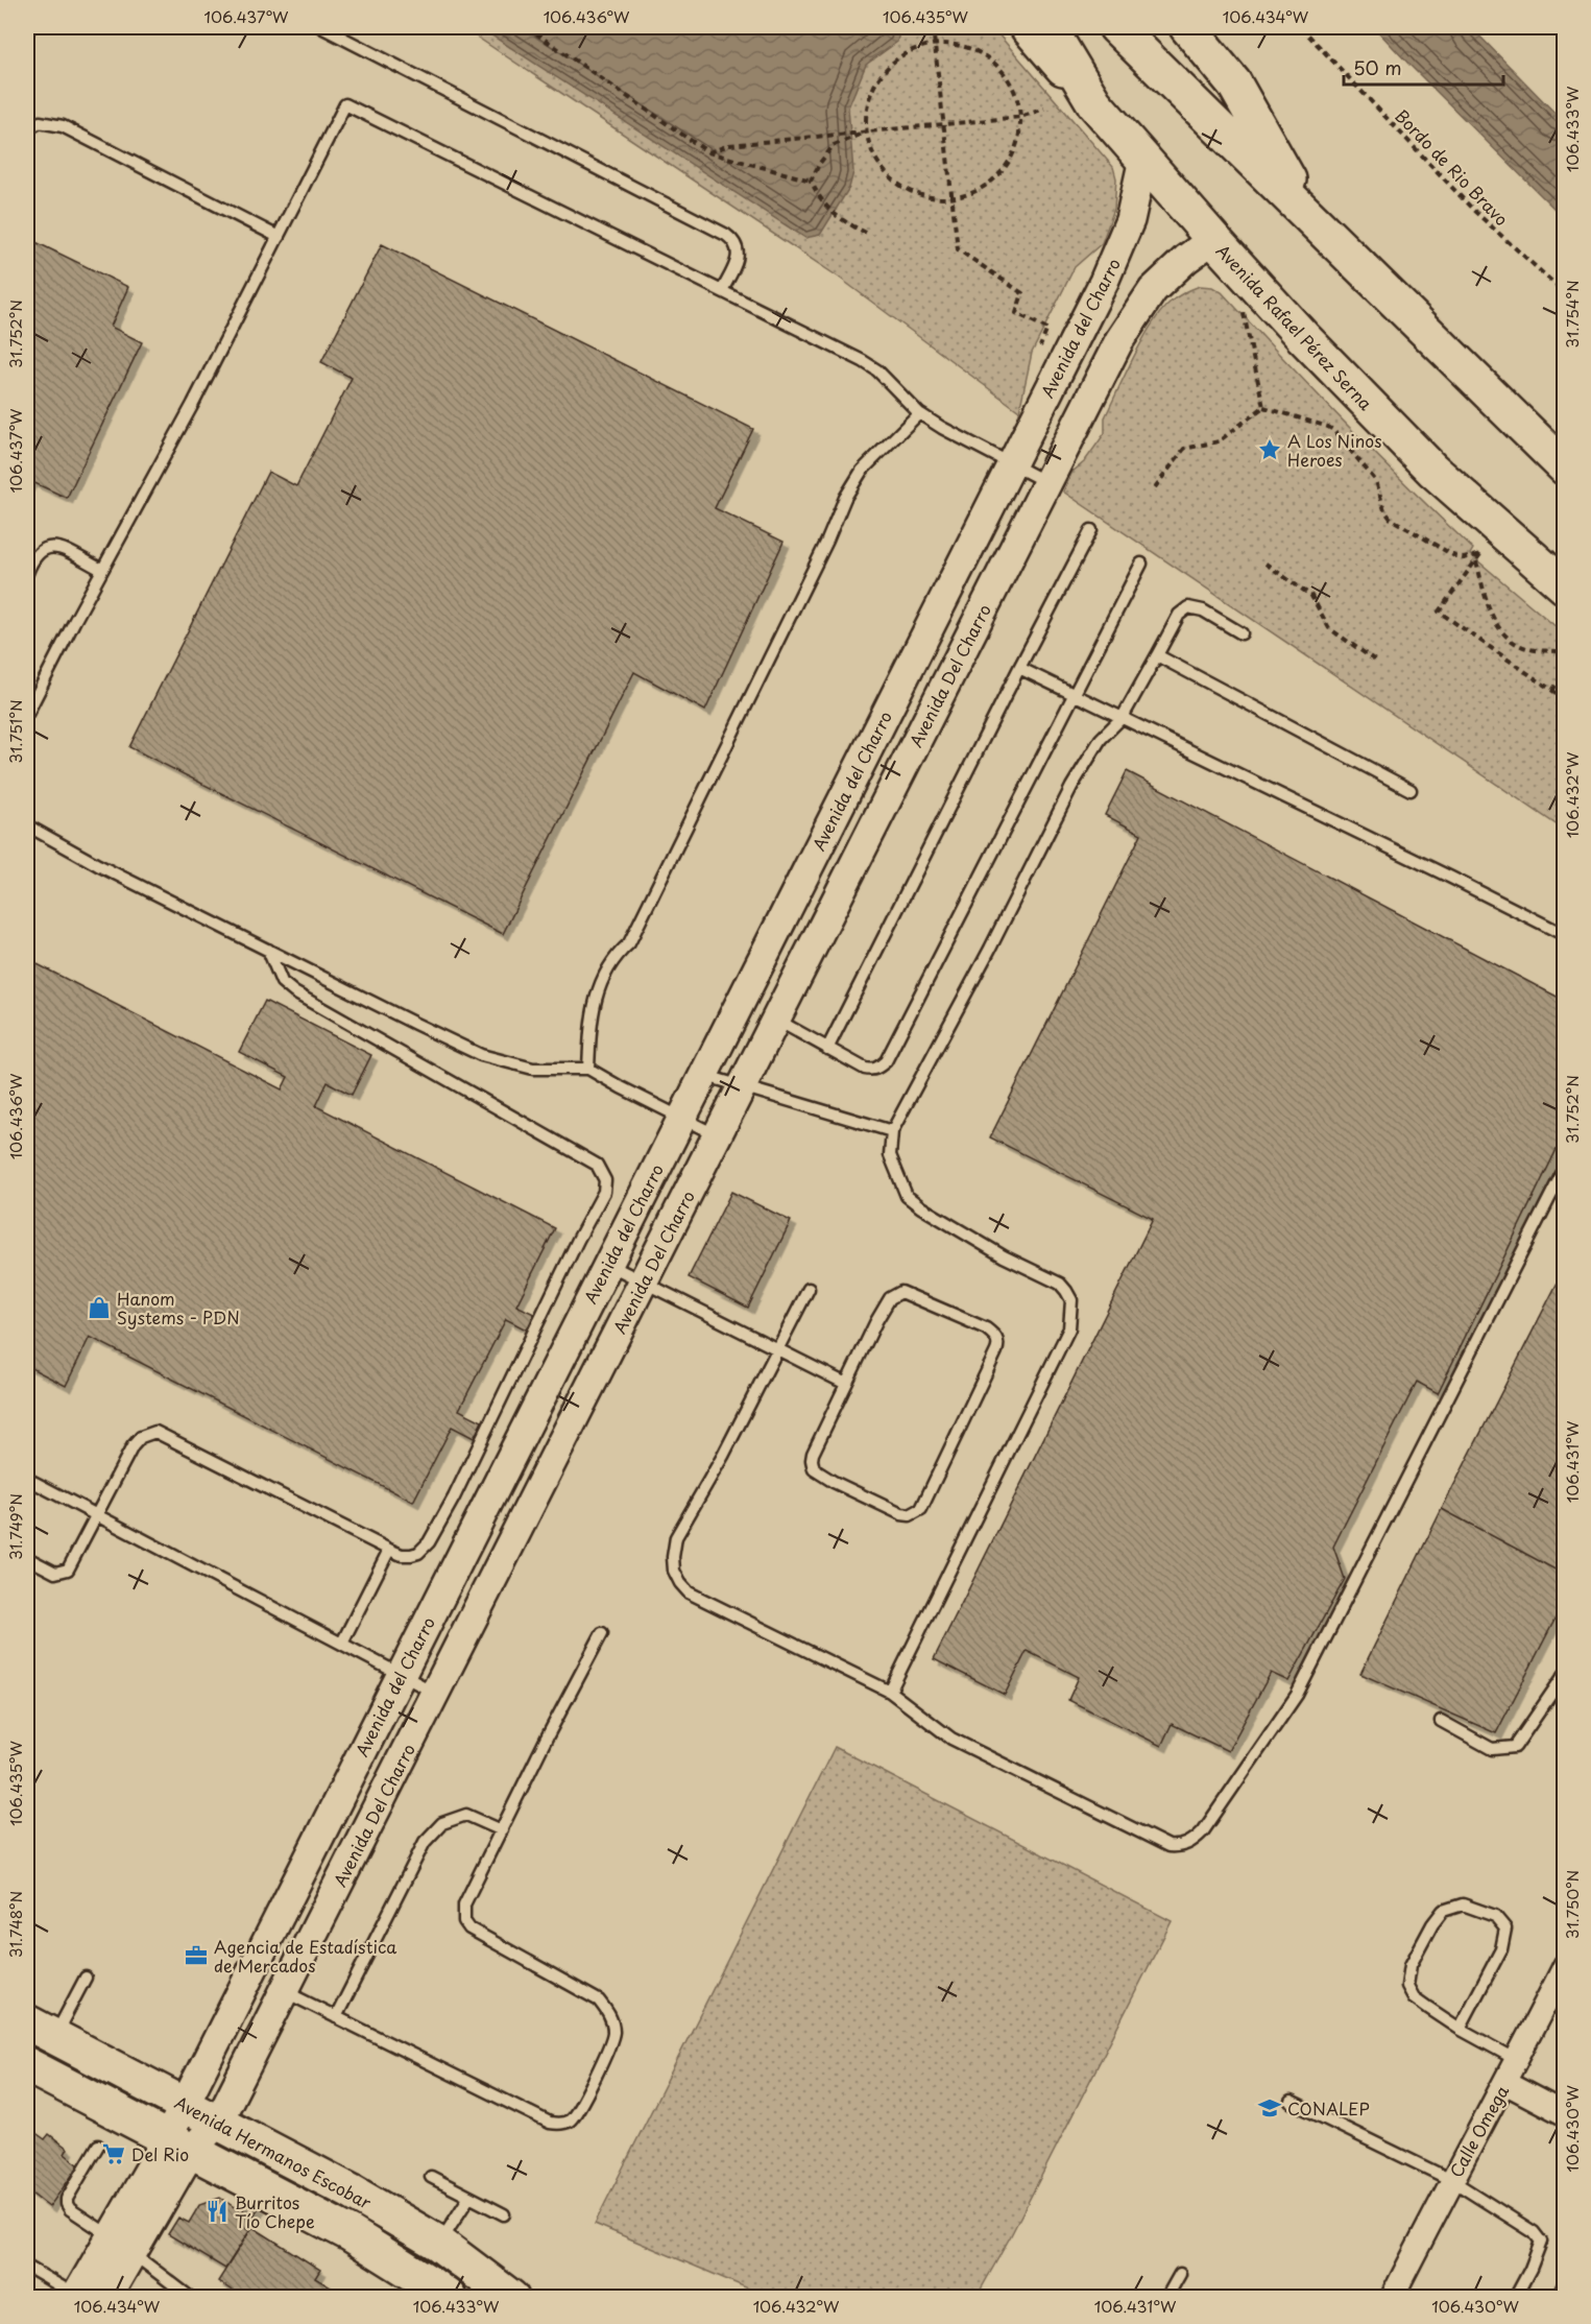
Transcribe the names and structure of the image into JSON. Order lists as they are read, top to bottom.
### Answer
{
  "streets": {
    "main road": ["Avenida Rafael Pérez Serna", "Avenida Hermanos Escobar"],
    "street": ["Avenida del Charro", "Avenida Del Charro", "Calle Omega"],
    "path": ["Bordo de Rio Bravo"]
  },
  "crossings": [
    ["Avenida Rafael Pérez Serna", "Avenida del Charro"],
    ["Avenida Rafael Pérez Serna", "Avenida Del Charro"],
    ["Avenida del Charro", "Avenida Del Charro"],
    ["Avenida del Charro", "Avenida Hermanos Escobar"],
    ["Avenida Del Charro", "Avenida Hermanos Escobar"]
  ],
  "places": {
    "place": ["A Los Ninos Heroes"],
    "shop": ["Hanom Systems - PDN"],
    "office": ["Agencia de Estadística de Mercados"],
    "school or university": ["CONALEP"],
    "supermarket": ["Del Rio"],
    "restaurant": ["Burritos Tío Chepe"]
  },
  "scale_bar": "50 m",
  "coordinates": [
    "106.437°W",
    "106.436°W",
    "106.435°W",
    "106.434°W",
    "106.433°W",
    "31.754°N",
    "31.752°N",
    "31.751°N",
    "106.432°W",
    "106.431°W",
    "31.749°N",
    "31.750°N",
    "31.748°N",
    "106.430°W"
  ]
}
